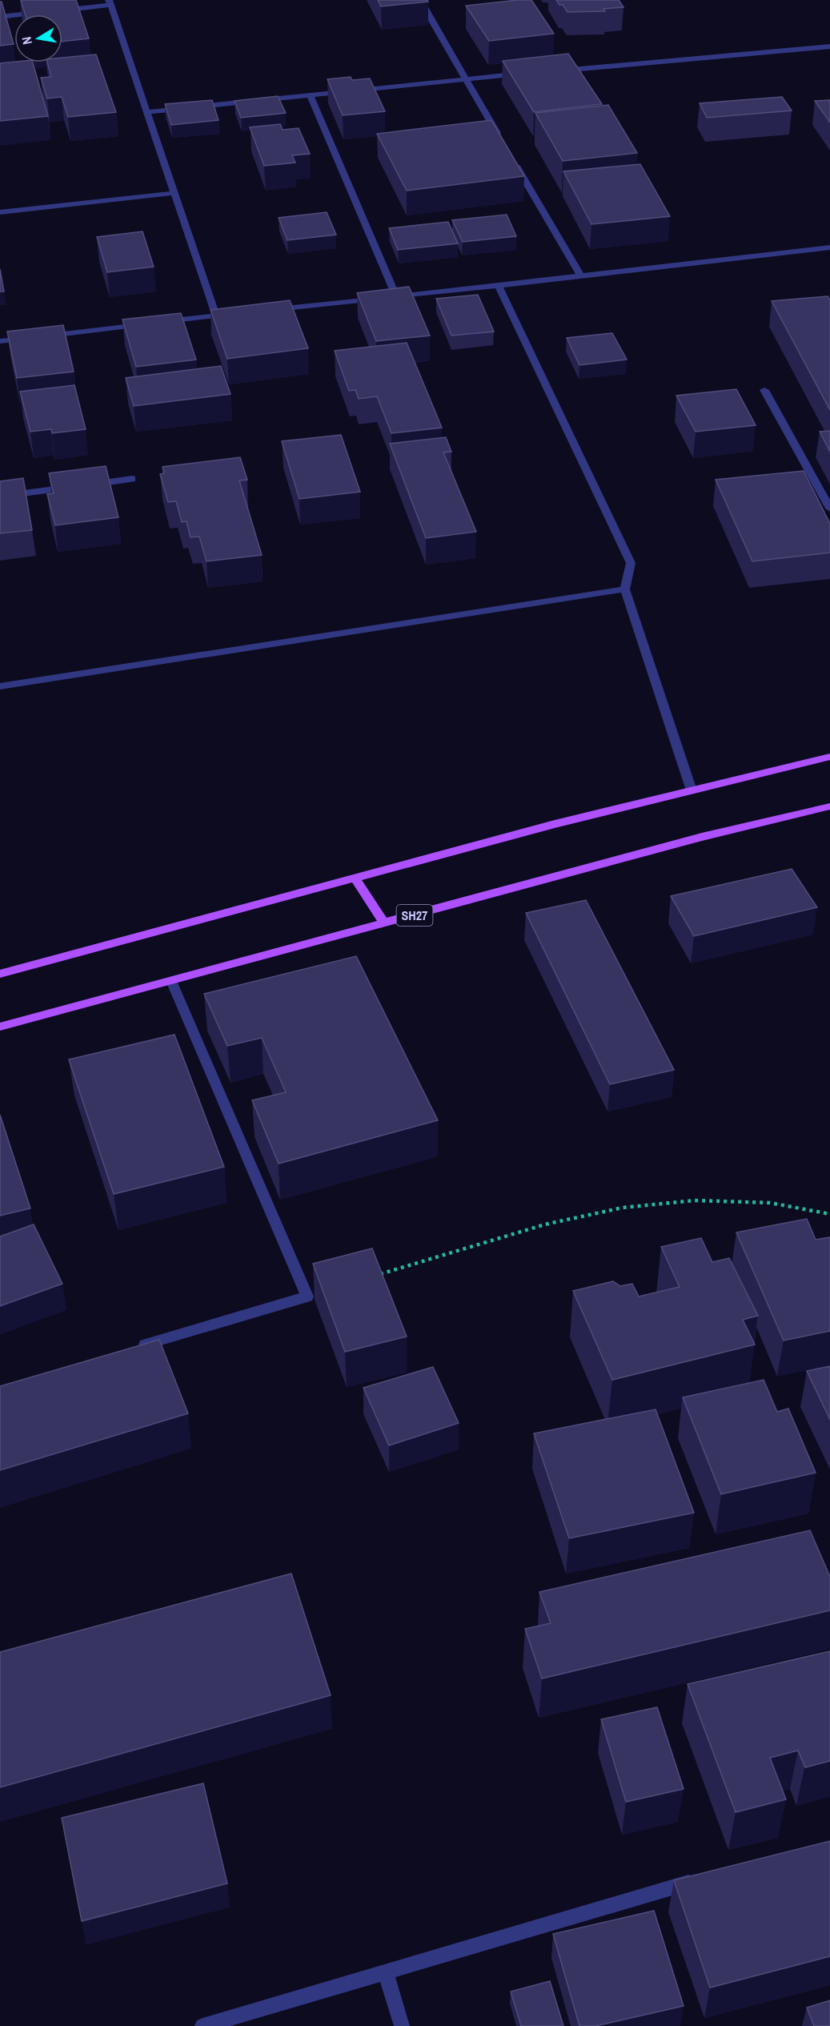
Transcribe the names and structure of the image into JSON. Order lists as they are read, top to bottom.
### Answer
{
  "streets": {
    "main road": ["SH27"]
  },
  "north": "left"
}
